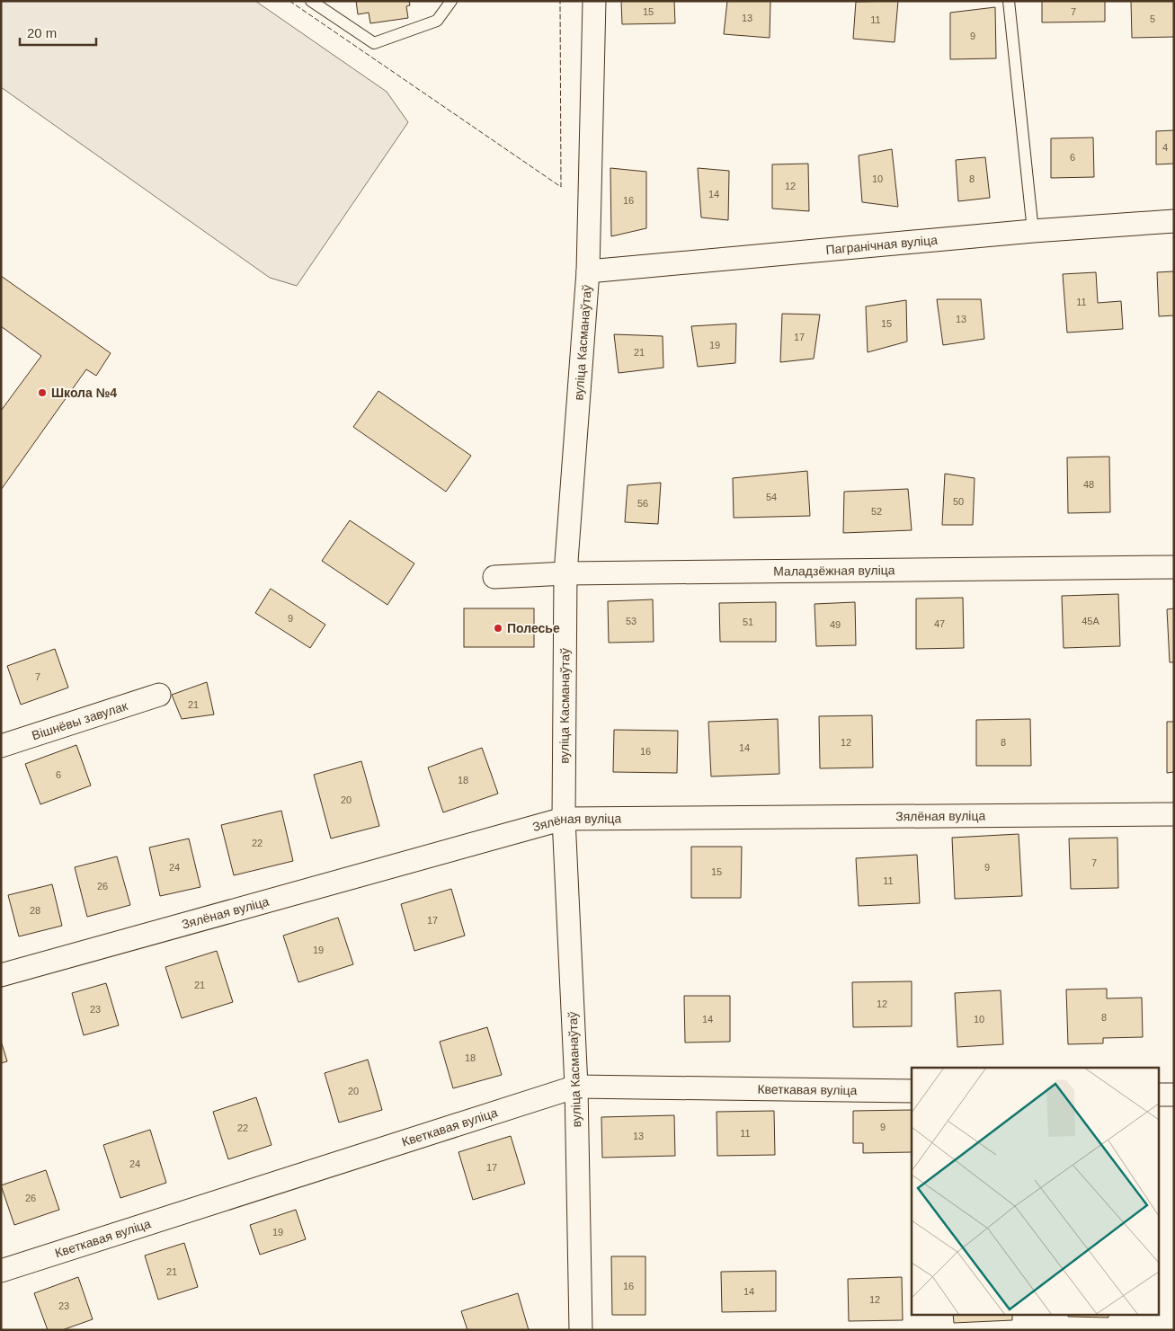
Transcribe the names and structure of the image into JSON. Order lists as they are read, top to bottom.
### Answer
{
  "streets": {
    "street": [
      "Пагранічная вуліца",
      "вуліца Касманаўтаў",
      "Маладзёжная вуліца",
      "Вішнёвы завулак",
      "Зялёная вуліца",
      "Кветкавая вуліца"
    ]
  },
  "crossings": [
    ["Пагранічная вуліца", "вуліца Касманаўтаў"],
    ["вуліца Касманаўтаў", "Маладзёжная вуліца"],
    ["вуліца Касманаўтаў", "Зялёная вуліца"],
    ["вуліца Касманаўтаў", "Кветкавая вуліца"]
  ],
  "places": ["Школа №4", "Полесье"],
  "house_numbers": [
    "15",
    "7",
    "13",
    "5",
    "11",
    "9",
    "4",
    "6",
    "10",
    "8",
    "12",
    "14",
    "16",
    "11",
    "13",
    "15",
    "17",
    "19",
    "21",
    "48",
    "54",
    "50",
    "56",
    "52",
    "9",
    "53",
    "45А",
    "51",
    "47",
    "49",
    "7",
    "21",
    "12",
    "8",
    "14",
    "16",
    "6",
    "18",
    "20",
    "22",
    "7",
    "24",
    "9",
    "15",
    "11",
    "26",
    "28",
    "17",
    "19",
    "21",
    "12",
    "23",
    "8",
    "14",
    "10",
    "18",
    "20",
    "9",
    "22",
    "11",
    "13",
    "24",
    "17",
    "26",
    "19",
    "21",
    "16",
    "14",
    "12",
    "23"
  ],
  "scale_bar": "20 m"
}
